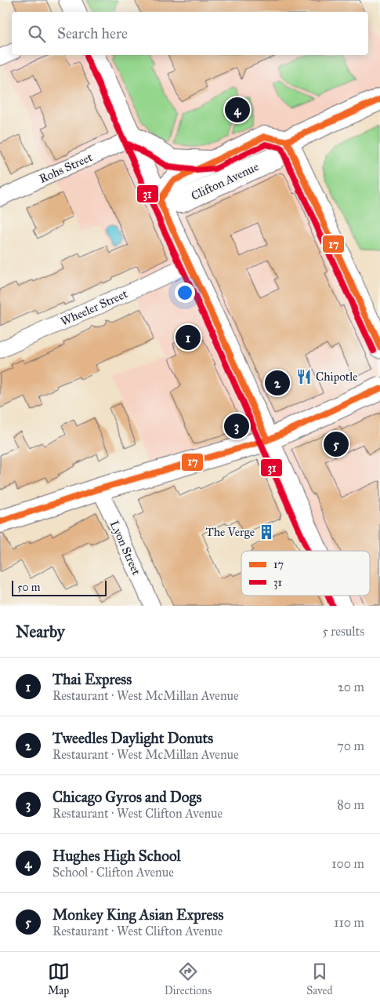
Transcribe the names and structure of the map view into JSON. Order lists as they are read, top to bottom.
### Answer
{
  "streets": {
    "main road": ["Clifton Avenue"],
    "street": ["Rohs Street", "Wheeler Street", "Lyon Street"]
  },
  "places": {
    "restaurant": ["Chipotle"],
    "building": ["The Verge"]
  },
  "lines": ["transit line 31", "transit line 17"],
  "legend": ["17", "31"],
  "scale_bar": "50 m",
  "page": {
    "search": "Search here",
    "pins": [
      "4",
      "1",
      "2",
      "3",
      "5"
    ],
    "scale": "50 m",
    "heading": ["Nearby", "5 results"],
    "list": [
      {
        "mark": "1",
        "name": "Thai Express",
        "note": "Restaurant · West McMillan Avenue",
        "value": "20 m"
      },
      {
        "mark": "2",
        "name": "Tweedles Daylight Donuts",
        "note": "Restaurant · West McMillan Avenue",
        "value": "70 m"
      },
      {
        "mark": "3",
        "name": "Chicago Gyros and Dogs",
        "note": "Restaurant · West Clifton Avenue",
        "value": "80 m"
      },
      {
        "mark": "4",
        "name": "Hughes High School",
        "note": "School · Clifton Avenue",
        "value": "100 m"
      },
      {
        "mark": "5",
        "name": "Monkey King Asian Express",
        "note": "Restaurant · West Clifton Avenue",
        "value": "110 m"
      }
    ],
    "nav": ["Map", "Directions", "Saved"]
  }
}
